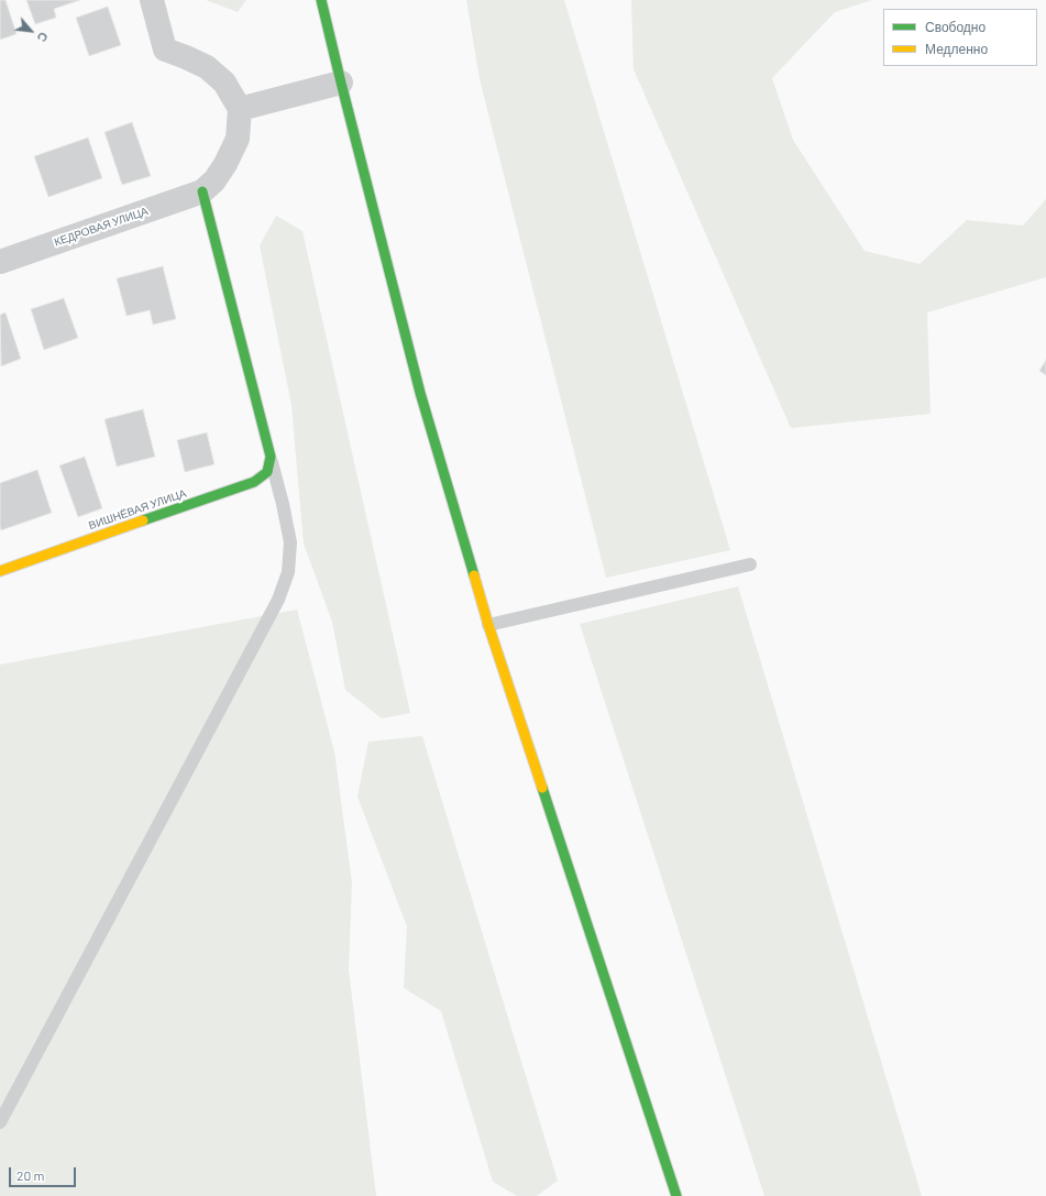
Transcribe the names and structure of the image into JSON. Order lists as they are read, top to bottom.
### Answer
{
  "streets": {
    "street": ["КЕДРОВАЯ УЛИЦА", "ВИШНЁВАЯ УЛИЦА"]
  },
  "legend": ["Свободно", "Медленно"],
  "scale_bar": "20 m",
  "north": "bottom right"
}
